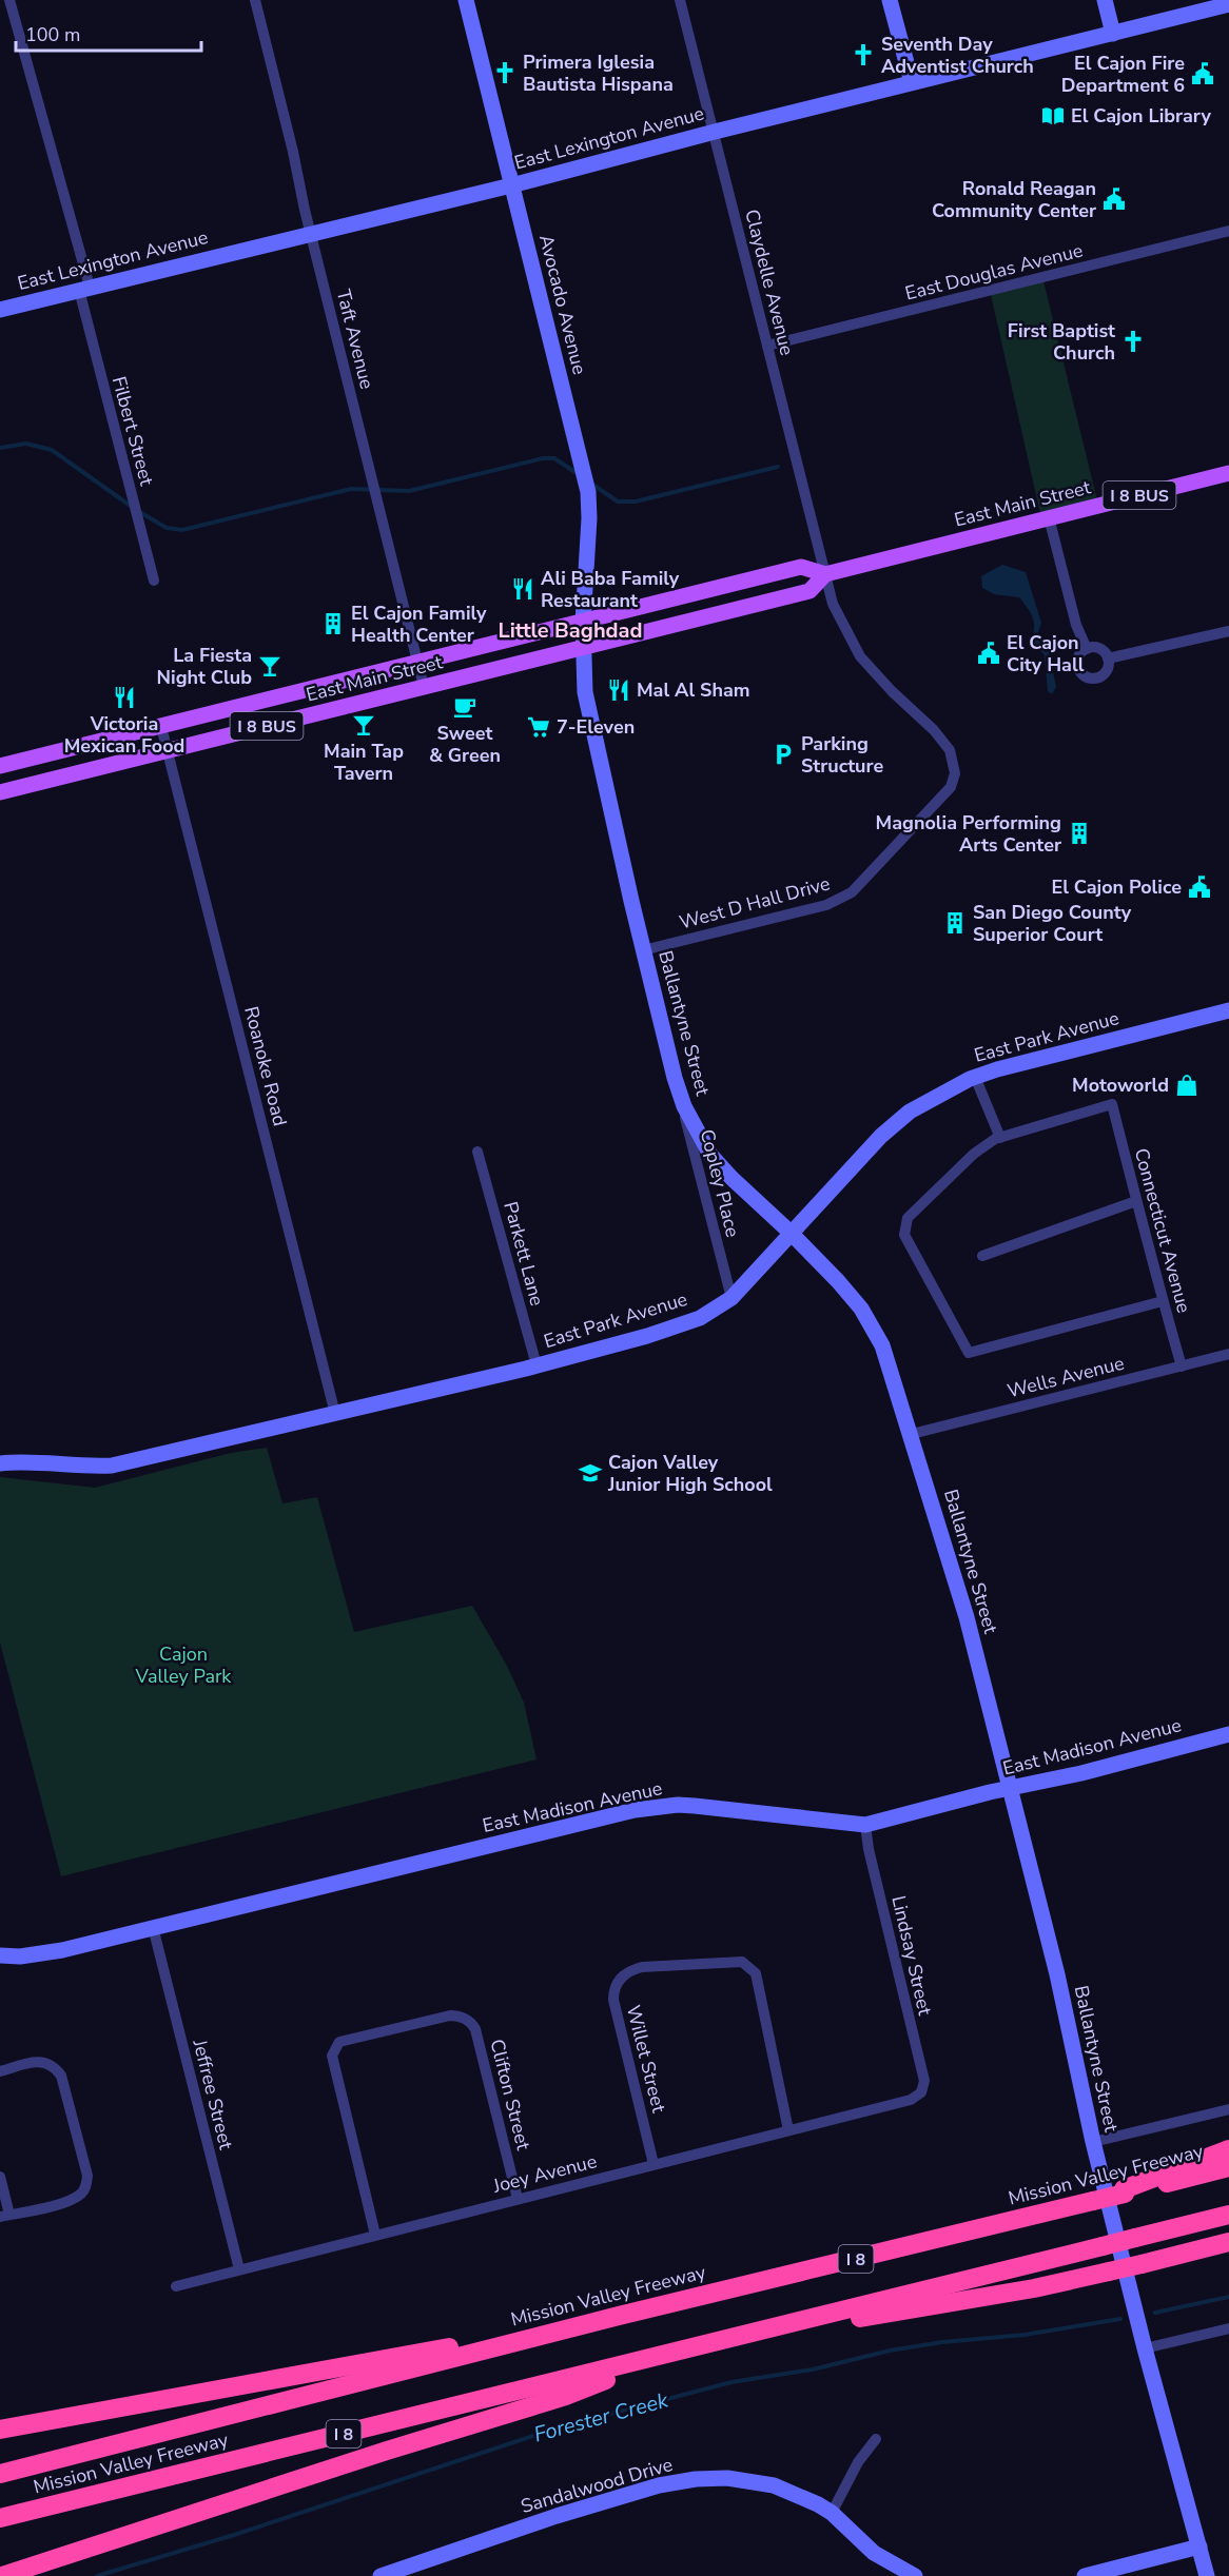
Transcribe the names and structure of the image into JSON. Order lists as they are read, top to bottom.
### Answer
{
  "streets": {
    "highway": ["Mission Valley Freeway", "I 8"],
    "main road": ["I 8 BUS", "East Main Street"],
    "street": [
      "East Lexington Avenue",
      "East Douglas Avenue",
      "Claydelle Avenue",
      "Avocado Avenue",
      "Taft Avenue",
      "Filbert Street",
      "West D Hall Drive",
      "Ballantyne Street",
      "East Park Avenue",
      "Roanoke Road",
      "Copley Place",
      "Connecticut Avenue",
      "Parkett Lane",
      "Wells Avenue",
      "East Madison Avenue",
      "Lindsay Street",
      "Willet Street",
      "Jeffree Street",
      "Clifton Street",
      "Joey Avenue",
      "Sandalwood Drive"
    ]
  },
  "crossings": [
    ["East Lexington Avenue", "Claydelle Avenue"],
    ["East Lexington Avenue", "Avocado Avenue"],
    ["East Lexington Avenue", "Taft Avenue"],
    ["East Lexington Avenue", "Filbert Street"],
    ["East Douglas Avenue", "Claydelle Avenue"],
    ["Claydelle Avenue", "East Main Street"],
    ["Claydelle Avenue", "West D Hall Drive"],
    ["Avocado Avenue", "East Main Street"],
    ["Avocado Avenue", "Ballantyne Street"],
    ["Taft Avenue", "East Main Street"],
    ["East Main Street", "West D Hall Drive"],
    ["East Main Street", "Ballantyne Street"],
    ["East Main Street", "Roanoke Road"],
    ["West D Hall Drive", "Ballantyne Street"],
    ["Ballantyne Street", "East Park Avenue"],
    ["Ballantyne Street", "Copley Place"],
    ["Ballantyne Street", "Wells Avenue"],
    ["Ballantyne Street", "East Madison Avenue"],
    ["East Park Avenue", "Roanoke Road"],
    ["East Park Avenue", "Copley Place"],
    ["East Park Avenue", "Parkett Lane"],
    ["Connecticut Avenue", "Wells Avenue"],
    ["East Madison Avenue", "Lindsay Street"],
    ["East Madison Avenue", "Jeffree Street"],
    ["Lindsay Street", "Joey Avenue"],
    ["Willet Street", "Joey Avenue"],
    ["Jeffree Street", "Joey Avenue"],
    ["Clifton Street", "Joey Avenue"]
  ],
  "districts": ["Little Baghdad"],
  "water": ["Forester Creek"],
  "parks": ["Cajon Valley Park"],
  "places": {
    "church": ["Seventh Day Adventist Church", "Primera Iglesia Bautista Hispana", "First Baptist Church"],
    "public building": [
      "El Cajon Fire Department 6",
      "Ronald Reagan Community Center",
      "El Cajon City Hall",
      "El Cajon Police"
    ],
    "library": ["El Cajon Library"],
    "restaurant": ["Ali Baba Family Restaurant", "Mal Al Sham", "Victoria Mexican Food"],
    "building": ["El Cajon Family Health Center", "Magnolia Performing Arts Center", "San Diego County Superior Court"],
    "bar": ["La Fiesta Night Club", "Main Tap Tavern"],
    "cafe": ["Sweet & Green"],
    "supermarket": ["7-Eleven"],
    "parking": ["Parking Structure"],
    "shop": ["Motoworld"],
    "school or university": ["Cajon Valley Junior High School"]
  },
  "scale_bar": "100 m"
}
